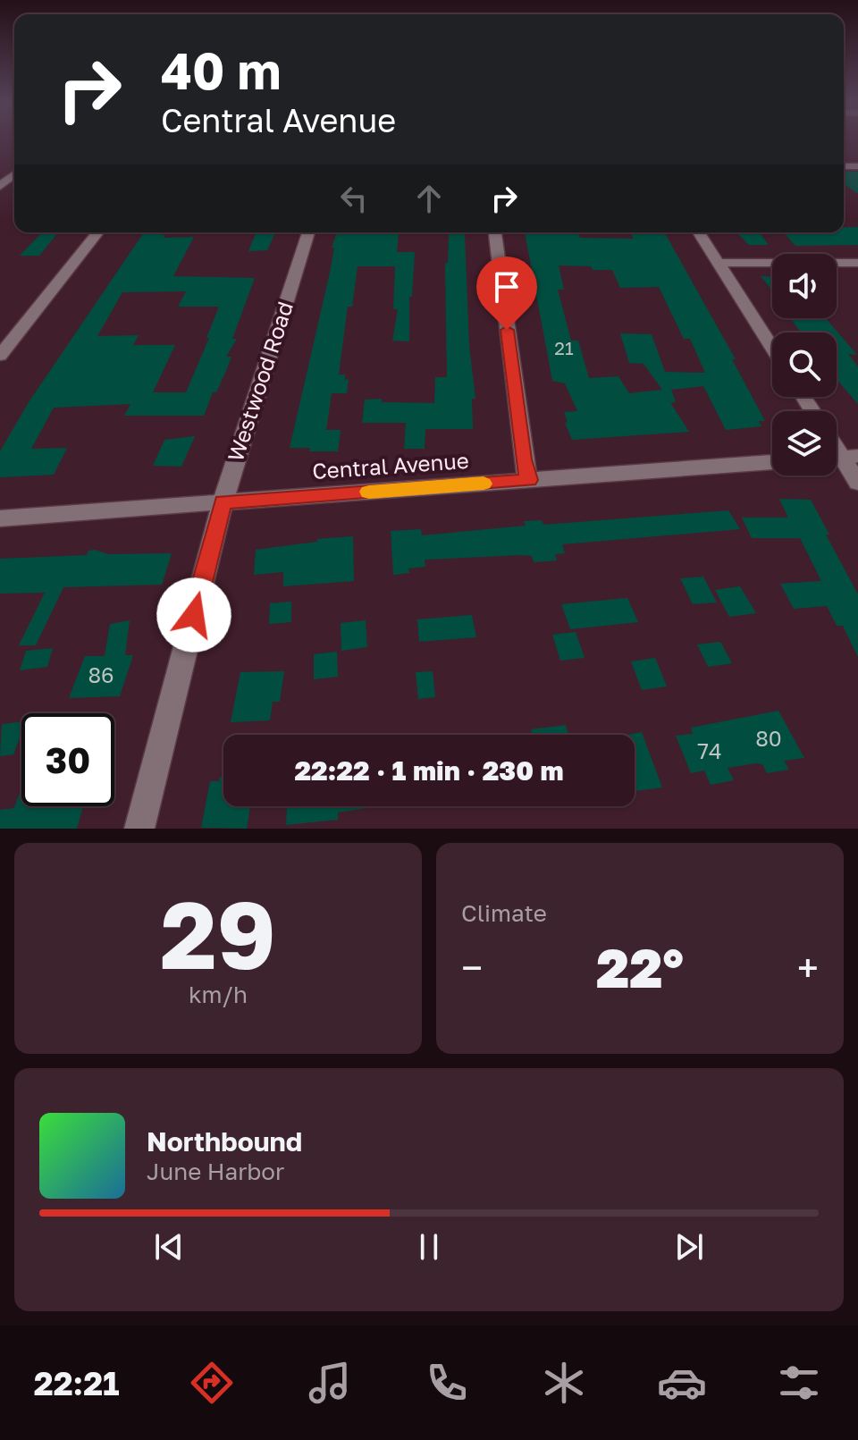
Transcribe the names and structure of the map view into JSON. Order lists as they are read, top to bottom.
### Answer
{
  "streets": {
    "street": ["Westwood Road", "Central Avenue"]
  },
  "crossings": [
    ["Westwood Road", "Central Avenue"]
  ],
  "house_numbers": [
    "21",
    "86",
    "80",
    "74"
  ],
  "page": {
    "turn": ["40 m", "Central Avenue"],
    "limit": "30",
    "trip": "22:22 · 1 min · 230 m",
    "tile": [
      ["29", "km/h"],
      "Climate"
    ],
    "heat": ["−", "22°", "+"],
    "song": ["Northbound", "June Harbor"],
    "tabs": "22:21"
  }
}
